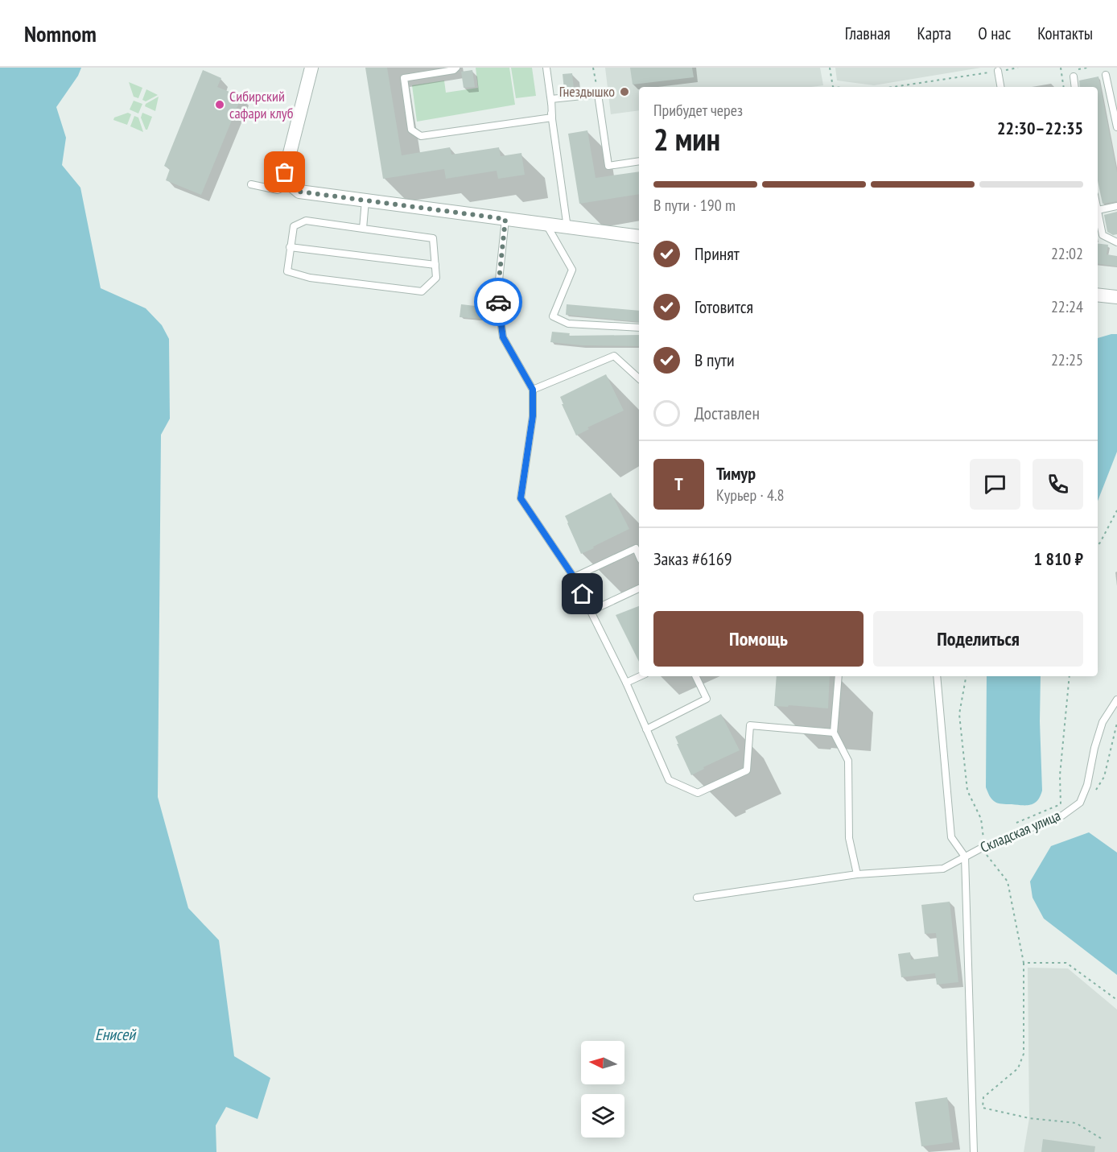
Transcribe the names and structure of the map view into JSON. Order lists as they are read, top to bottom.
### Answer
{
  "streets": {
    "lane": ["Складская улица"]
  },
  "water": ["Енисей"],
  "places": ["Гнездышко", "Сибирский сафари клуб"],
  "north": "left",
  "page": {
    "header": "Nomnom",
    "nav": [
      "Главная",
      "Карта",
      "О нас",
      "Контакты"
    ],
    "heading": ["2 мин", "Прибудет через", "22:30–22:35"],
    "panel": [
      "Тимур",
      "Курьер · 4.8",
      "Заказ #6169",
      "1 810 ₽"
    ],
    "bar": "В пути · 190 m",
    "list": [
      ["Принят", "22:02"],
      ["Готовится", "22:24"],
      ["В пути", "22:25"],
      "Доставлен"
    ],
    "round": "Т",
    "buttons": ["Помощь", "Поделиться"]
  }
}
